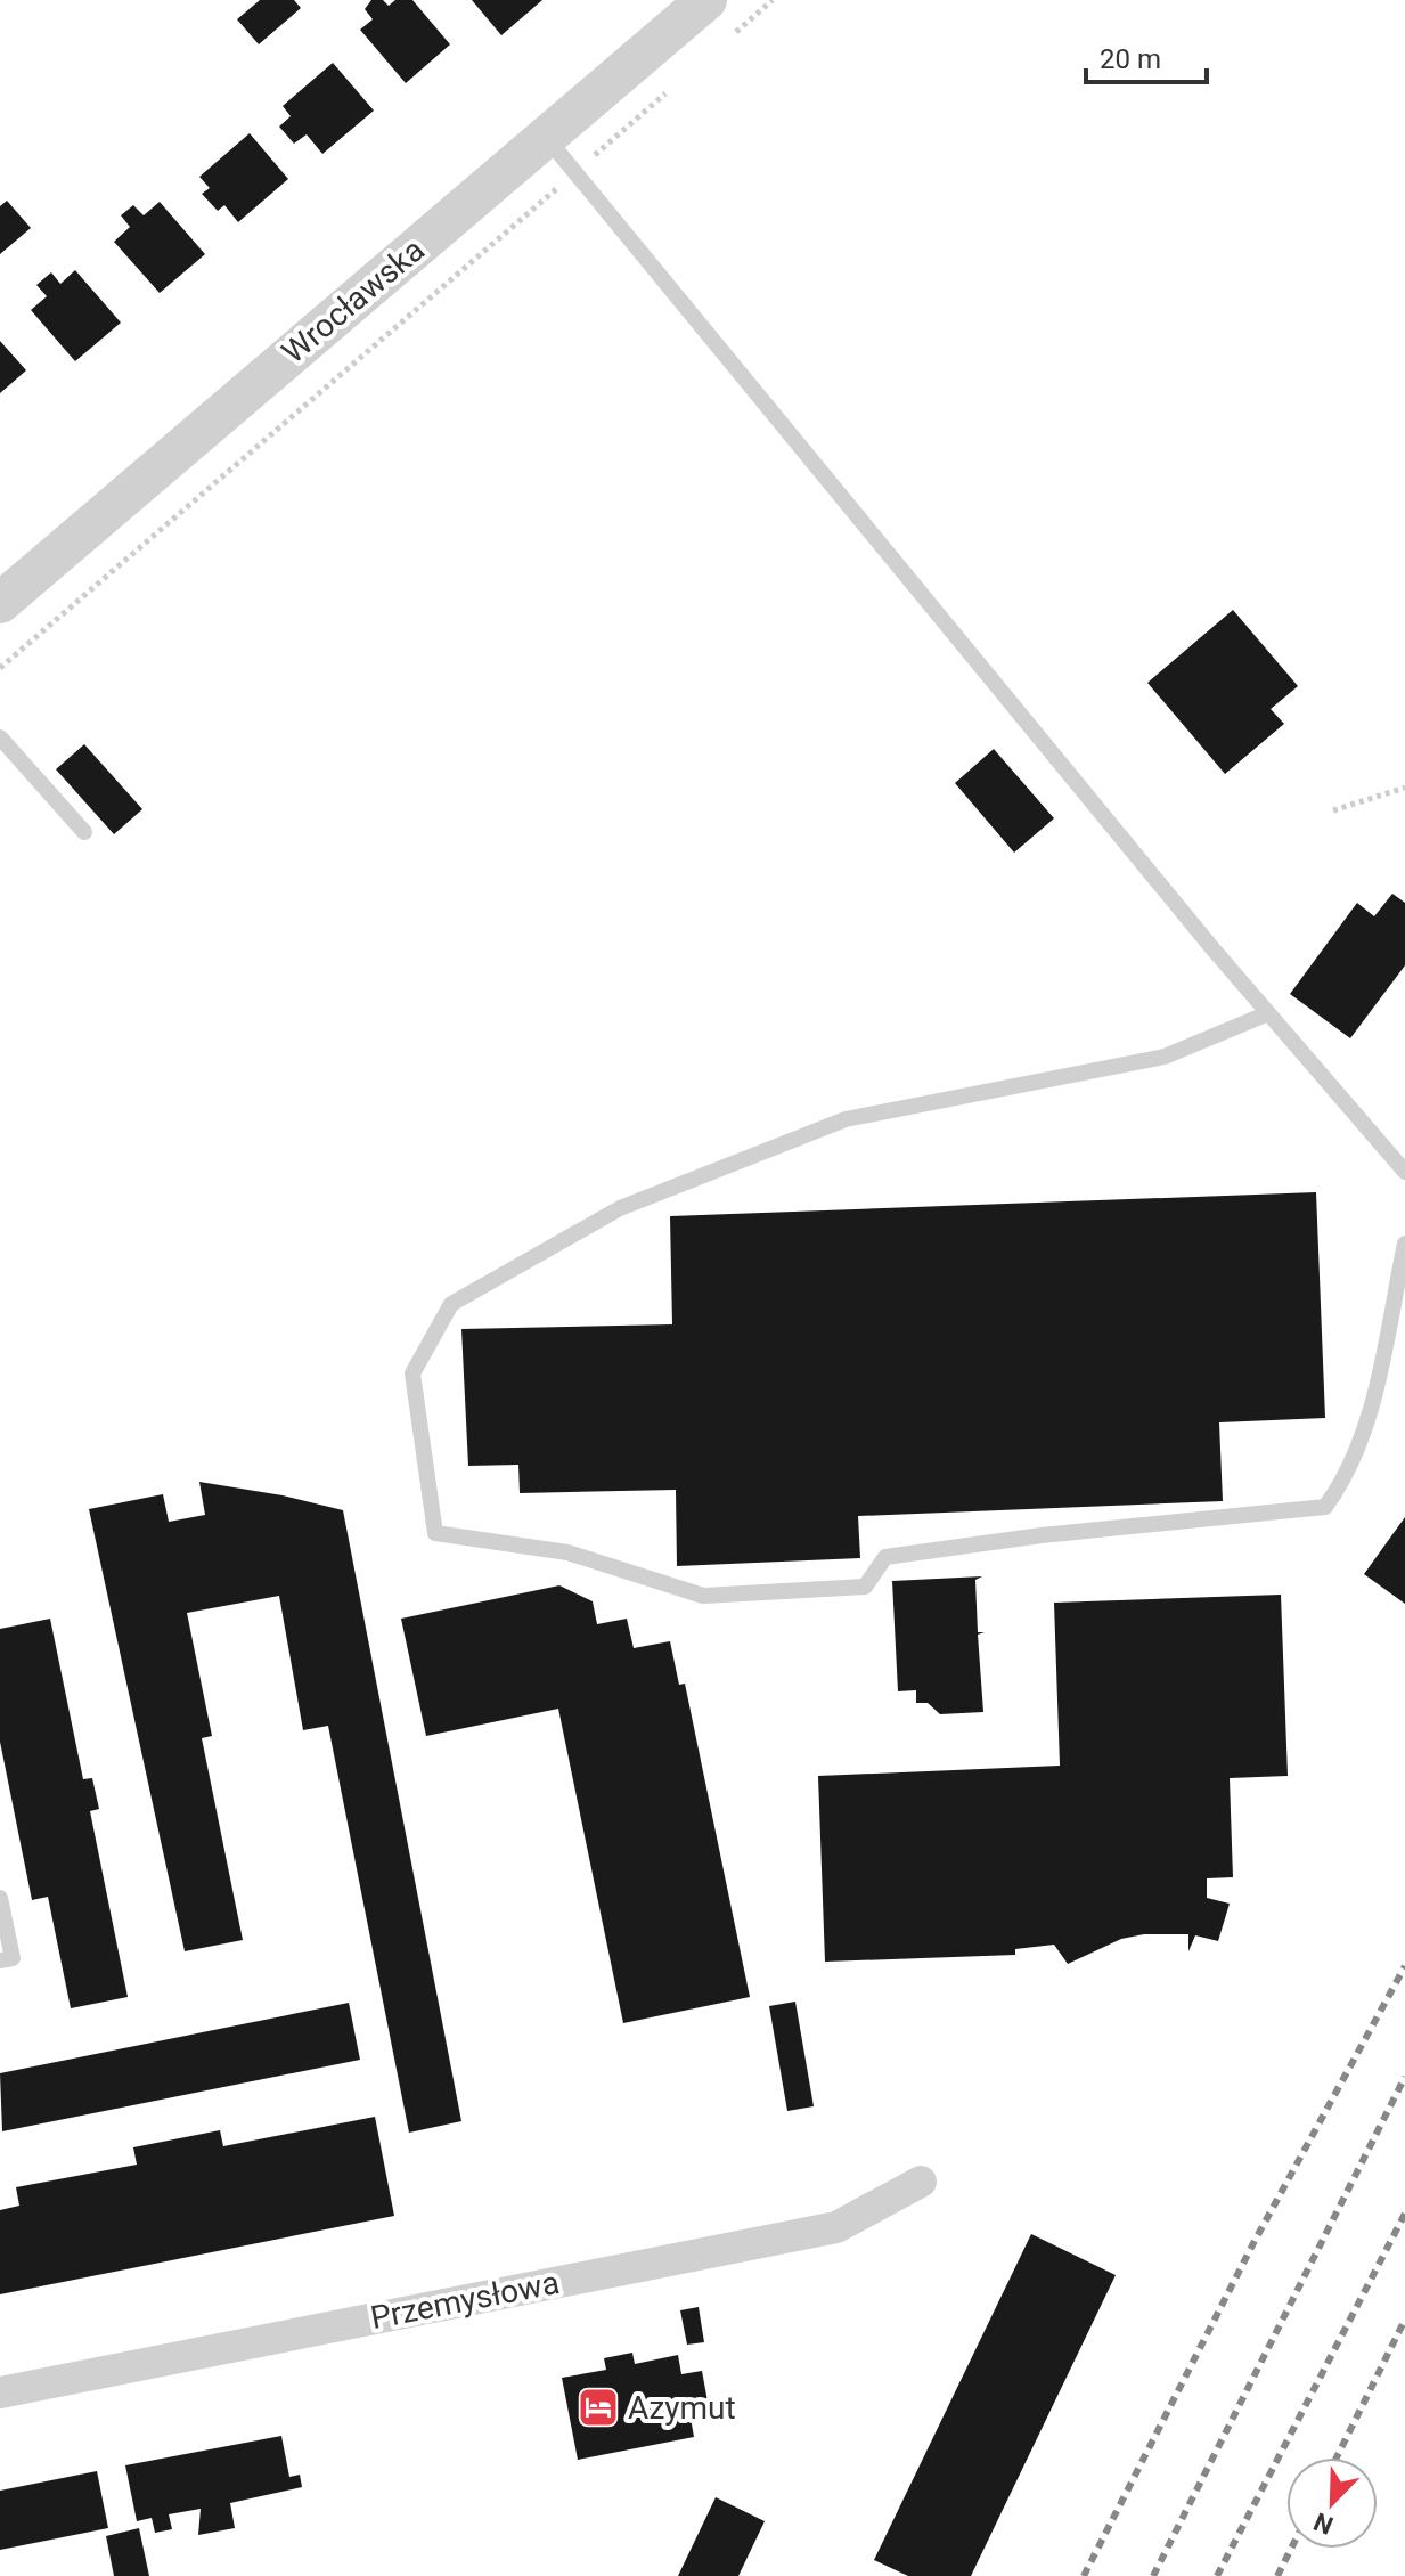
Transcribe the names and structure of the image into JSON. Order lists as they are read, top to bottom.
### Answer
{
  "streets": {
    "street": ["Wrocławska", "Przemysłowa"]
  },
  "places": {
    "hotel": ["Azymut"]
  },
  "scale_bar": "20 m",
  "north": "bottom left"
}
